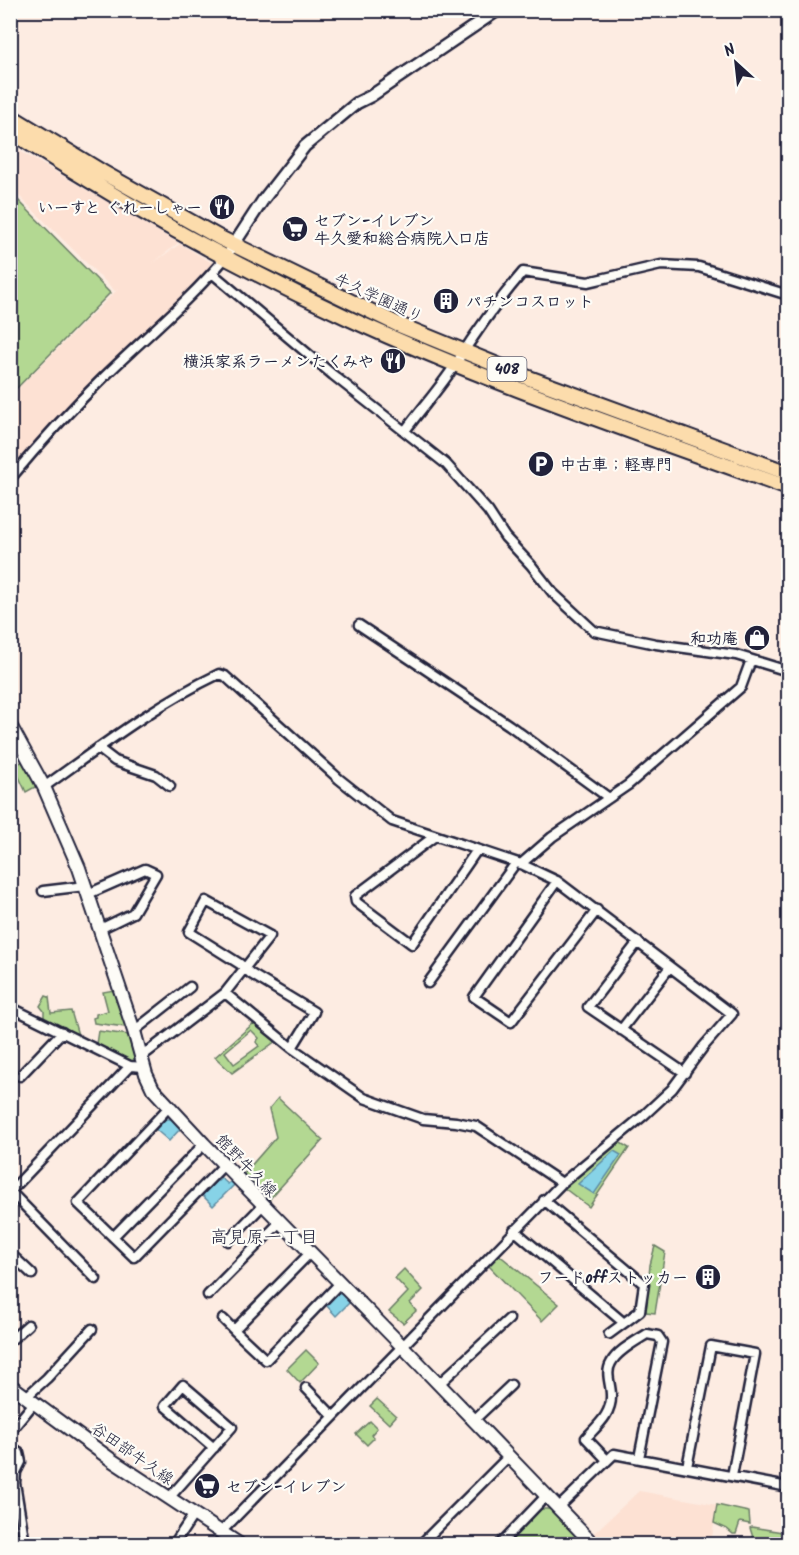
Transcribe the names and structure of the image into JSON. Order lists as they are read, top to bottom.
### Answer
{
  "streets": {
    "highway": ["牛久学園通り", "408"],
    "main road": ["館野牛久線", "谷田部牛久線"]
  },
  "districts": ["高見原一丁目"],
  "places": {
    "restaurant": ["いーすと ぐれーしゃー", "横浜家系ラーメンたくみや"],
    "supermarket": ["セブン-イレブン 牛久愛和総合病院入口店", "セブン-イレブン"],
    "building": ["パチンコスロット", "フードoffストッカー"],
    "parking": ["中古車；軽専門"],
    "shop": ["和功庵"]
  },
  "north": "top left"
}
